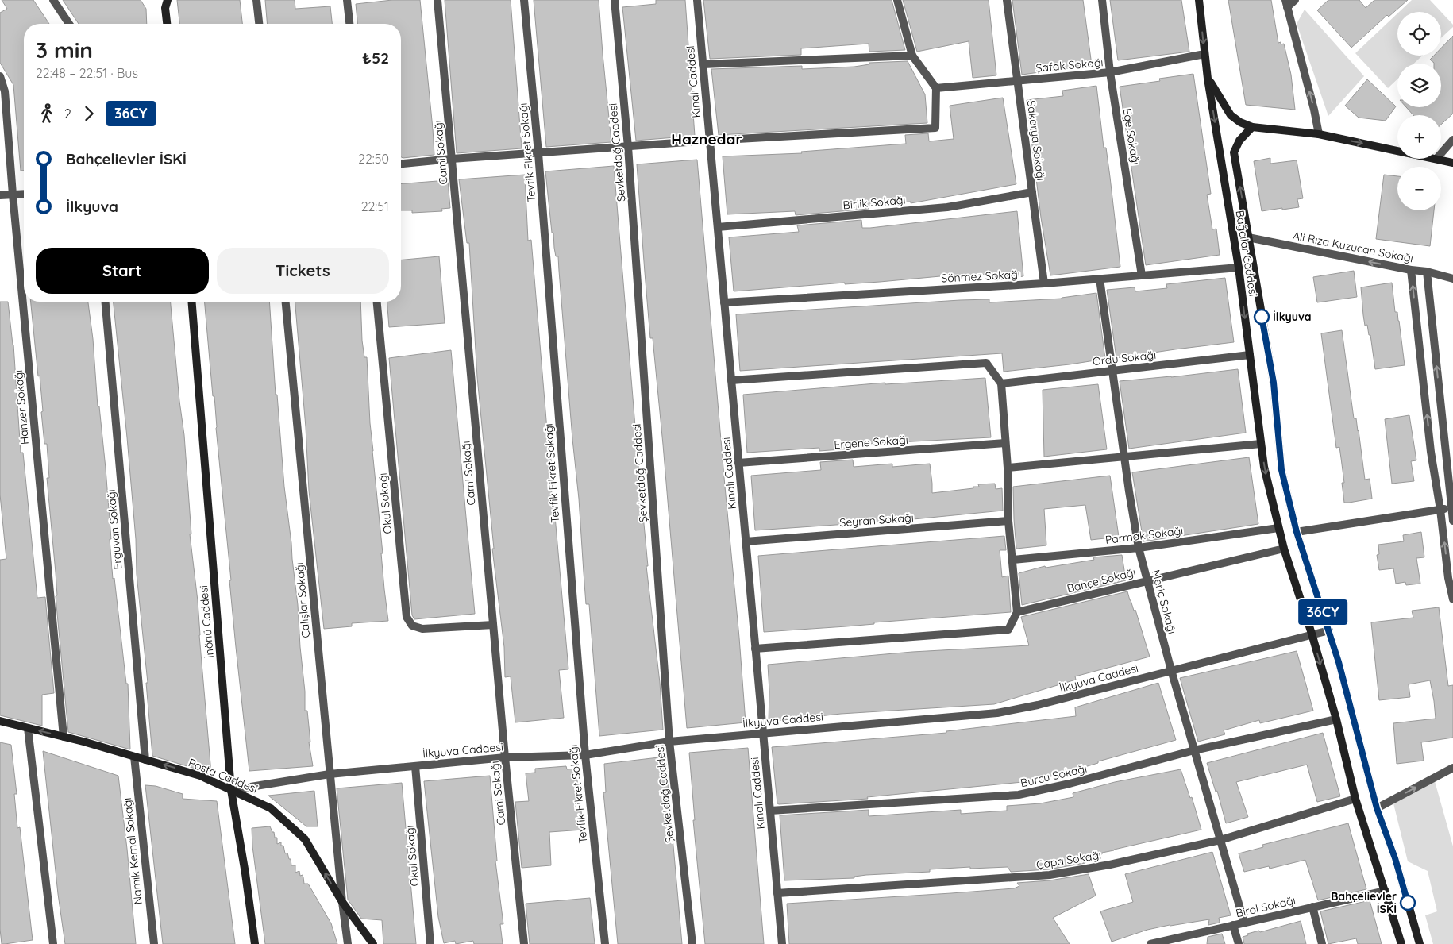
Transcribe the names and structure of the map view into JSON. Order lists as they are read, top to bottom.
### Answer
{
  "streets": {
    "main road": ["Bağcılar Caddesi", "İnönü Caddesi", "Posta Caddesi"],
    "street": [
      "Şafak Sokağı",
      "Kınalı Caddesi",
      "Ege Sokağı",
      "Sakarya Sokağı",
      "Cami Sokağı",
      "Tevfik Fikret Sokağı",
      "Şevketdağ Caddesi",
      "Birlik Sokağı",
      "Ali Rıza Kuzucan Sokağı",
      "Sönmez Sokağı",
      "Ordu Sokağı",
      "Hanzer Sokağı",
      "Ergene Sokağı",
      "Okul Sokağı",
      "Seyran Sokağı",
      "Erguvan Sokağı",
      "Parmak Sokağı",
      "Bahçe Sokağı",
      "Çalışlar Sokağı",
      "Meriç Sokağı",
      "İlkyuva Caddesi",
      "Burcu Sokağı",
      "Namık Kemal Sokağı",
      "Çapa Sokağı",
      "Birol Sokağı"
    ]
  },
  "crossings": [
    ["Şafak Sokağı", "Ege Sokağı"],
    ["Şafak Sokağı", "Sakarya Sokağı"],
    ["Şafak Sokağı", "Bağcılar Caddesi"],
    ["Kınalı Caddesi", "Birlik Sokağı"],
    ["Kınalı Caddesi", "Sönmez Sokağı"],
    ["Kınalı Caddesi", "Ergene Sokağı"],
    ["Kınalı Caddesi", "Seyran Sokağı"],
    ["Kınalı Caddesi", "İlkyuva Caddesi"],
    ["Kınalı Caddesi", "Burcu Sokağı"],
    ["Kınalı Caddesi", "Çapa Sokağı"],
    ["Ege Sokağı", "Sönmez Sokağı"],
    ["Sakarya Sokağı", "Birlik Sokağı"],
    ["Sakarya Sokağı", "Sönmez Sokağı"],
    ["Cami Sokağı", "Okul Sokağı"],
    ["Cami Sokağı", "İlkyuva Caddesi"],
    ["Tevfik Fikret Sokağı", "İlkyuva Caddesi"],
    ["Şevketdağ Caddesi", "İlkyuva Caddesi"],
    ["Bağcılar Caddesi", "Sönmez Sokağı"],
    ["Bağcılar Caddesi", "Ordu Sokağı"],
    ["Bağcılar Caddesi", "Parmak Sokağı"],
    ["Bağcılar Caddesi", "Bahçe Sokağı"],
    ["Bağcılar Caddesi", "İlkyuva Caddesi"],
    ["Bağcılar Caddesi", "Burcu Sokağı"],
    ["Bağcılar Caddesi", "Çapa Sokağı"],
    ["Bağcılar Caddesi", "Birol Sokağı"],
    ["Sönmez Sokağı", "Meriç Sokağı"],
    ["Ordu Sokağı", "Meriç Sokağı"],
    ["Hanzer Sokağı", "Posta Caddesi"],
    ["Okul Sokağı", "İlkyuva Caddesi"],
    ["Erguvan Sokağı", "Posta Caddesi"],
    ["Parmak Sokağı", "Meriç Sokağı"],
    ["Bahçe Sokağı", "Meriç Sokağı"],
    ["Çalışlar Sokağı", "İlkyuva Caddesi"],
    ["Çalışlar Sokağı", "Posta Caddesi"],
    ["Meriç Sokağı", "İlkyuva Caddesi"],
    ["Meriç Sokağı", "Burcu Sokağı"],
    ["Meriç Sokağı", "Çapa Sokağı"],
    ["Meriç Sokağı", "Birol Sokağı"],
    ["İnönü Caddesi", "İlkyuva Caddesi"],
    ["İnönü Caddesi", "Posta Caddesi"],
    ["İlkyuva Caddesi", "Posta Caddesi"],
    ["Posta Caddesi", "Namık Kemal Sokağı"]
  ],
  "one_way": ["Ali Rıza Kuzucan Sokağı", "Posta Caddesi"],
  "districts": ["Haznedar"],
  "places": ["İlkyuva", "Bahçelievler İSKİ"],
  "lines": ["bus line 36CY"],
  "page": {
    "on_map": "36CY",
    "map_buttons": ["+", "−"],
    "heading": ["3 min", "22:48 – 22:51 · Bus", "₺52"],
    "legs": ["2", "36CY"],
    "list": [
      {
        "name": "Bahçelievler İSKİ",
        "value": "22:50"
      },
      {
        "name": "İlkyuva",
        "value": "22:51"
      }
    ],
    "buttons": ["Start", "Tickets"]
  }
}
